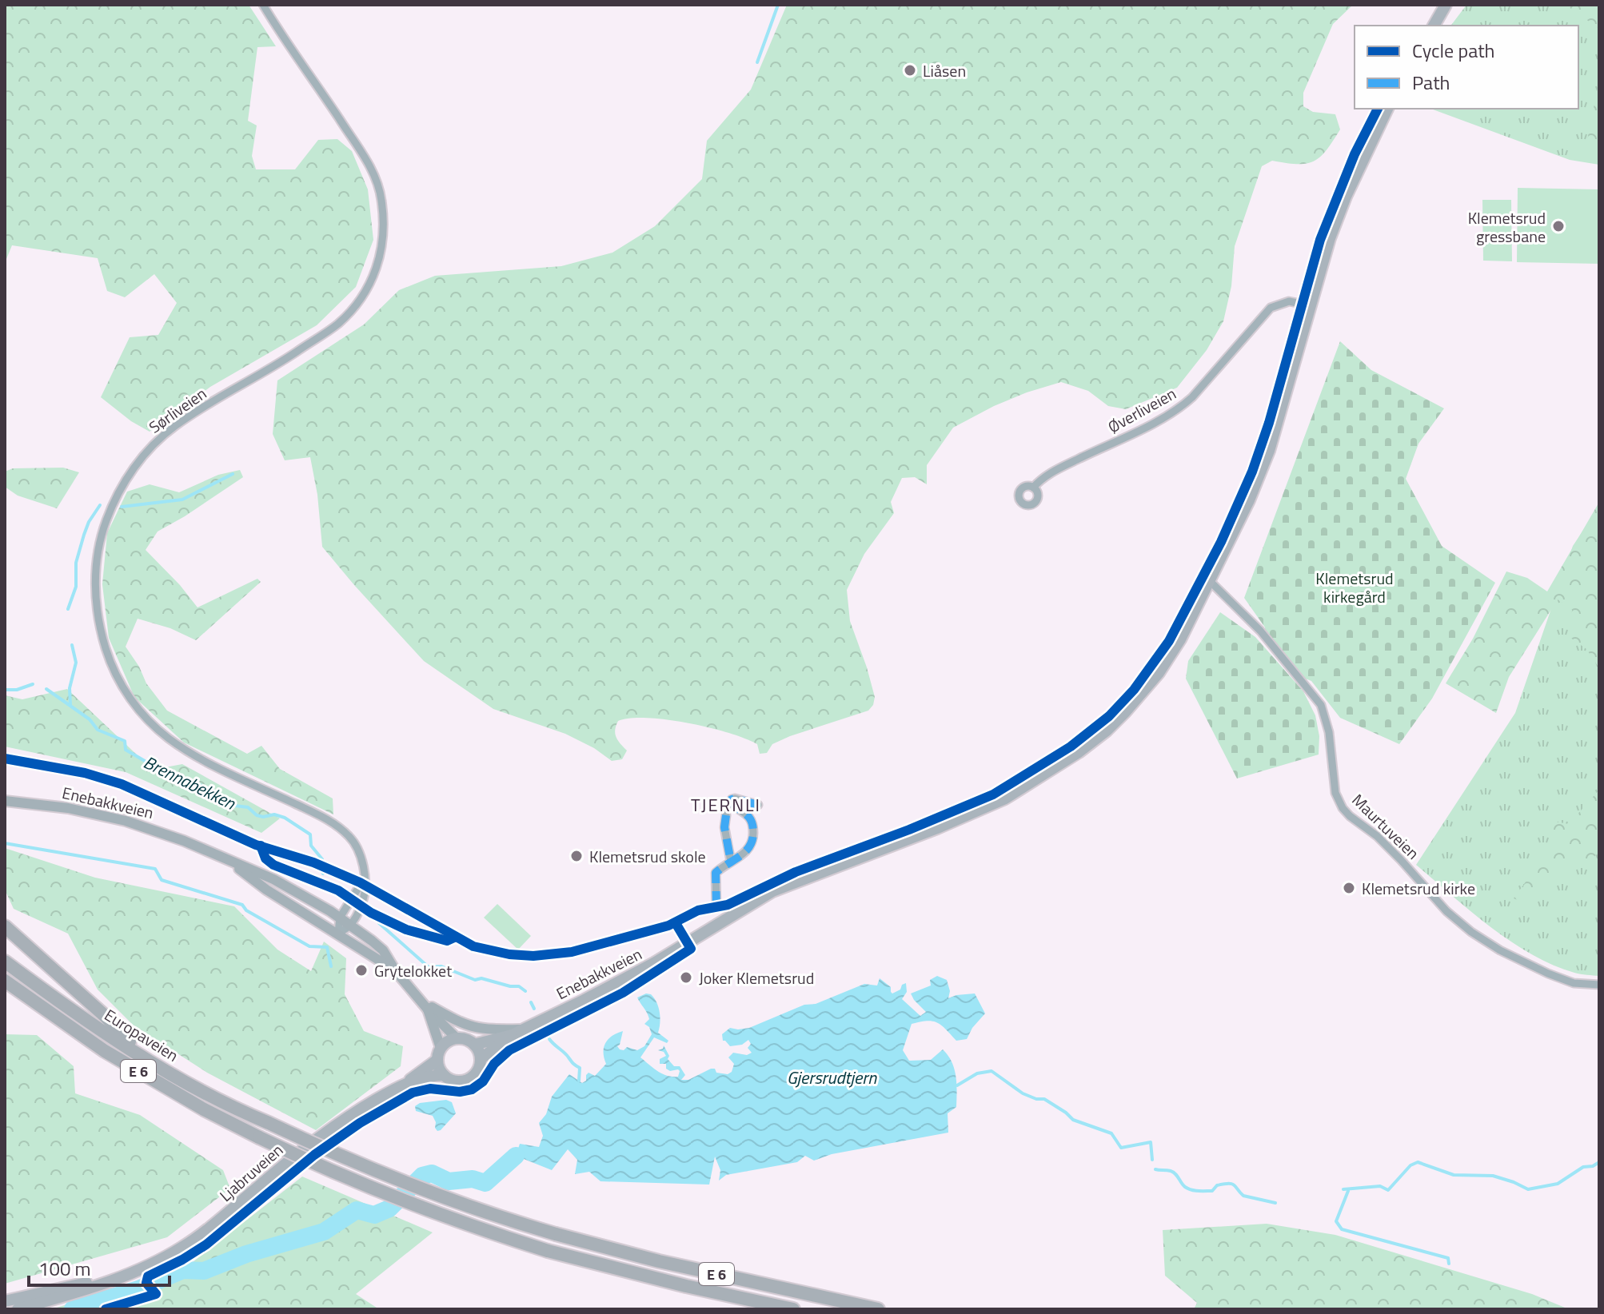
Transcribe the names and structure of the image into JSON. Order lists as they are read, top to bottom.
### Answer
{
  "streets": {
    "highway": ["Europaveien", "E 6"],
    "main road": ["Enebakkveien", "Ljabruveien"],
    "street": ["Sørliveien", "Øverliveien", "Maurtuveien"]
  },
  "crossings": [
    ["Sørliveien", "Enebakkveien"],
    ["Øverliveien", "Enebakkveien"],
    ["Enebakkveien", "Maurtuveien"],
    ["Enebakkveien", "Ljabruveien"],
    ["Europaveien", "E 6"]
  ],
  "districts": ["TJERNLI"],
  "water": ["Brennabekken", "Gjersrudtjern"],
  "parks": ["Klemetsrud kirkegård"],
  "places": [
    "Liåsen",
    "Klemetsrud gressbane",
    "Klemetsrud skole",
    "Klemetsrud kirke",
    "Grytelokket",
    "Joker Klemetsrud"
  ],
  "legend": ["Cycle path", "Path"],
  "scale_bar": "100 m"
}
